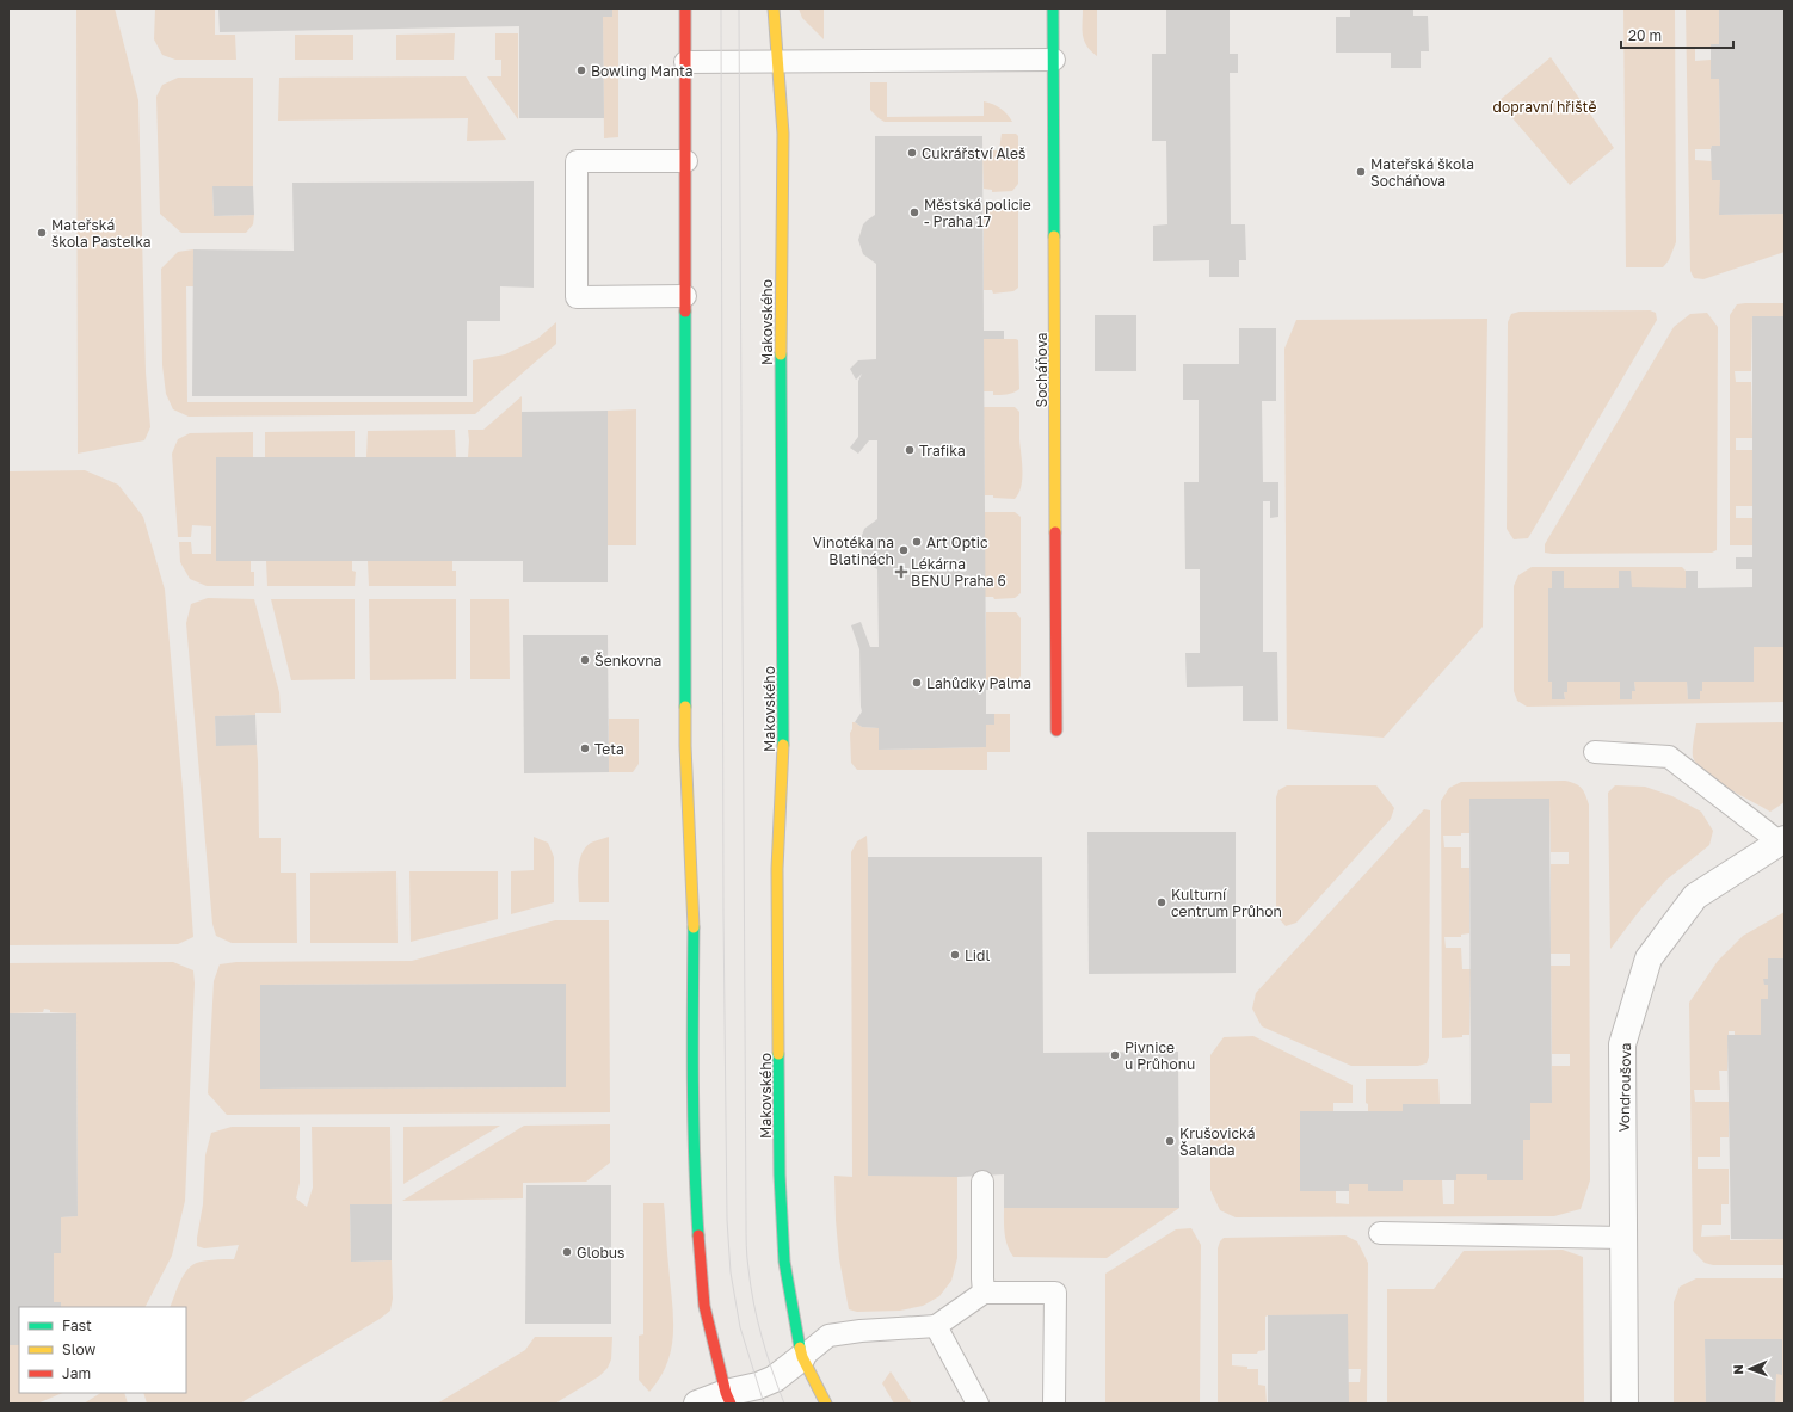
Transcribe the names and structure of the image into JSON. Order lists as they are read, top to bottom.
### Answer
{
  "streets": {
    "street": ["Makovského", "Socháňova", "Vondroušova"]
  },
  "parks": ["dopravní hřiště"],
  "places": {
    "other": [
      "Bowling Manta",
      "Cukrářství Aleš",
      "Mateřská škola Socháňova",
      "Městská policie - Praha 17",
      "Mateřská škola Pastelka",
      "Trafika",
      "Art Optic",
      "Vinotéka na Blatinách",
      "Šenkovna",
      "Lahůdky Palma",
      "Teta",
      "Kulturní centrum Průhon",
      "Lidl",
      "Pivnice u Průhonu",
      "Krušovická Šalanda",
      "Globus"
    ],
    "health": ["Lékárna BENU Praha 6"]
  },
  "legend": ["Fast", "Slow", "Jam"],
  "scale_bar": "20 m",
  "north": "left"
}
